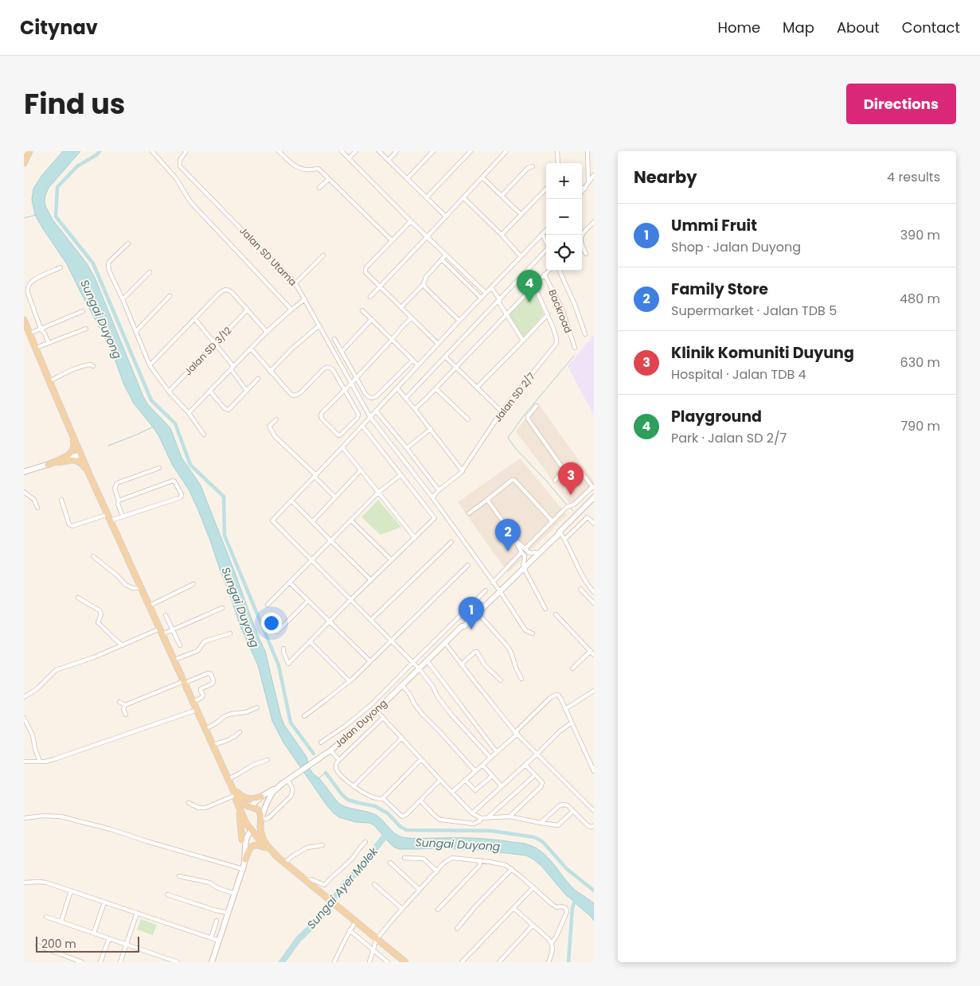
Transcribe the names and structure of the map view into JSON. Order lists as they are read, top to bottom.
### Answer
{
  "streets": {
    "main road": ["Jalan Duyong"],
    "street": [
      "Jalan SD Utama",
      "Backroad",
      "Jalan SD 3/12",
      "Jalan SD 2/7"
    ]
  },
  "crossings": [
    ["Jalan SD Utama", "Jalan SD 2/7"],
    ["Jalan SD Utama", "Jalan Duyong"]
  ],
  "water": ["Sungai Duyong", "Sungai Ayer Molek"],
  "scale_bar": "200 m",
  "page": {
    "header": "Citynav",
    "nav": [
      "Home",
      "Map",
      "About",
      "Contact"
    ],
    "title": "Find us",
    "buttons": "Directions",
    "heading": ["Nearby", "4 results"],
    "map_buttons": ["+", "−"],
    "list": [
      {
        "mark": "1",
        "name": "Ummi Fruit",
        "note": "Shop · Jalan Duyong",
        "value": "390 m"
      },
      {
        "mark": "2",
        "name": "Family Store",
        "note": "Supermarket · Jalan TDB 5",
        "value": "480 m"
      },
      {
        "mark": "3",
        "name": "Klinik Komuniti Duyung",
        "note": "Hospital · Jalan TDB 4",
        "value": "630 m"
      },
      {
        "mark": "4",
        "name": "Playground",
        "note": "Park · Jalan SD 2/7",
        "value": "790 m"
      }
    ],
    "pins": [
      "4",
      "3",
      "2",
      "1"
    ],
    "scale": "200 m"
  }
}
